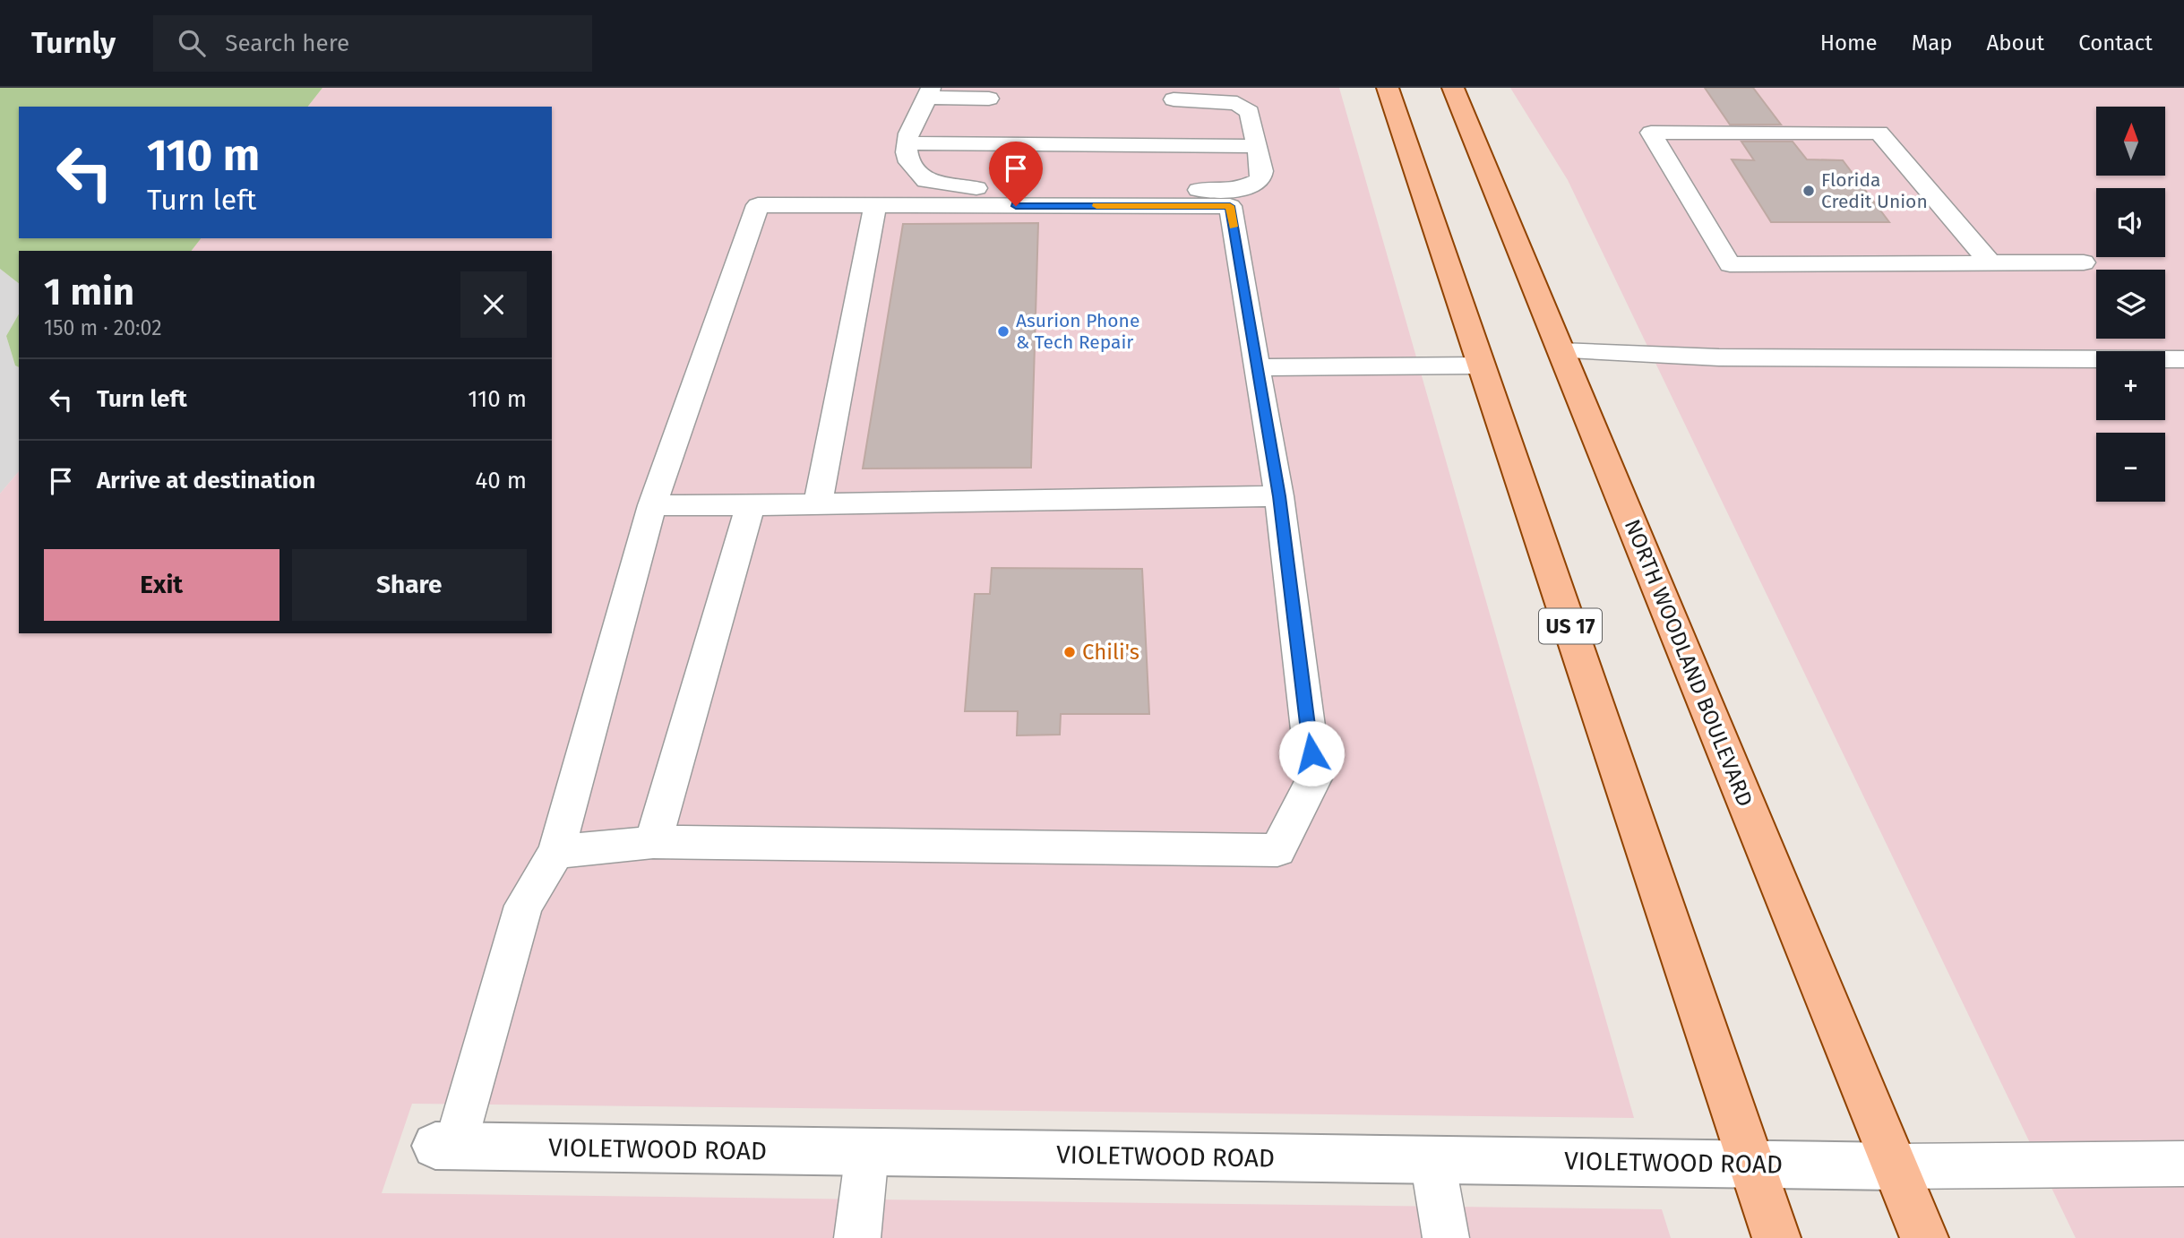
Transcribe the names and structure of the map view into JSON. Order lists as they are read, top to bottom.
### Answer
{
  "streets": {
    "main road": ["US 17", "NORTH WOODLAND BOULEVARD"],
    "street": ["VIOLETWOOD ROAD"]
  },
  "crossings": [
    ["US 17", "VIOLETWOOD ROAD"],
    ["NORTH WOODLAND BOULEVARD", "VIOLETWOOD ROAD"]
  ],
  "places": ["Florida Credit Union", "Asurion Phone & Tech Repair", "Chili's"],
  "north": "top",
  "page": {
    "header": "Turnly",
    "search": "Search here",
    "nav": [
      "Home",
      "Map",
      "About",
      "Contact"
    ],
    "map_buttons": ["+", "−"],
    "turn": ["110 m", "Turn left"],
    "heading": ["1 min", "150 m · 20:02"],
    "list": [
      {
        "name": "Turn left",
        "value": "110 m"
      },
      {
        "name": "Arrive at destination",
        "value": "40 m"
      }
    ],
    "buttons": ["Exit", "Share"]
  }
}
